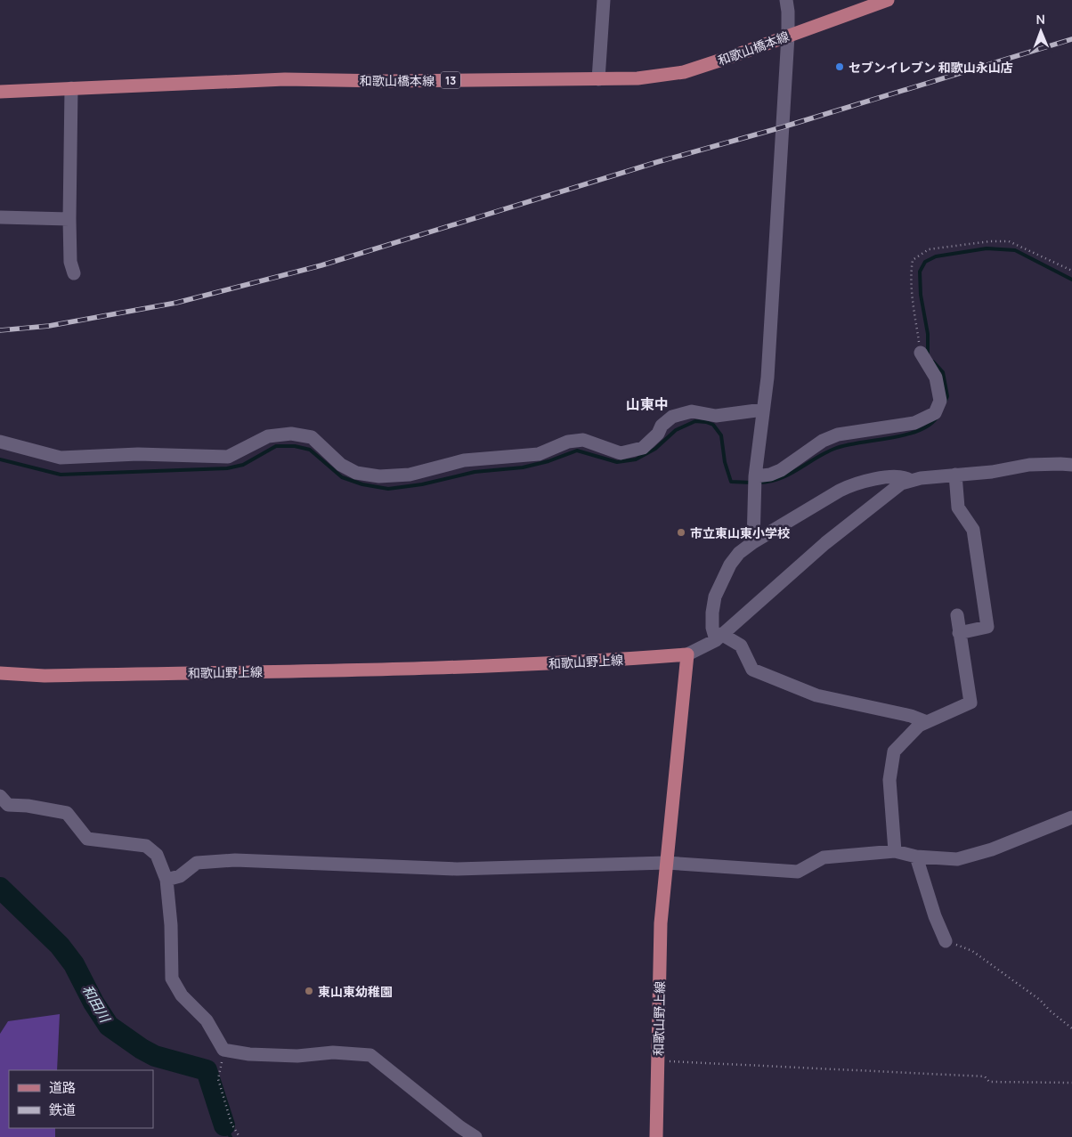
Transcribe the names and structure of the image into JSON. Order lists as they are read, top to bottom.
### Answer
{
  "streets": {
    "main road": ["和歌山橋本線", "13", "和歌山野上線"]
  },
  "districts": ["山東中"],
  "water": ["和田川"],
  "places": ["セブンイレブン 和歌山永山店", "市立東山東小学校", "東山東幼稚園"],
  "legend": ["道路", "鉄道"],
  "north": "top"
}
